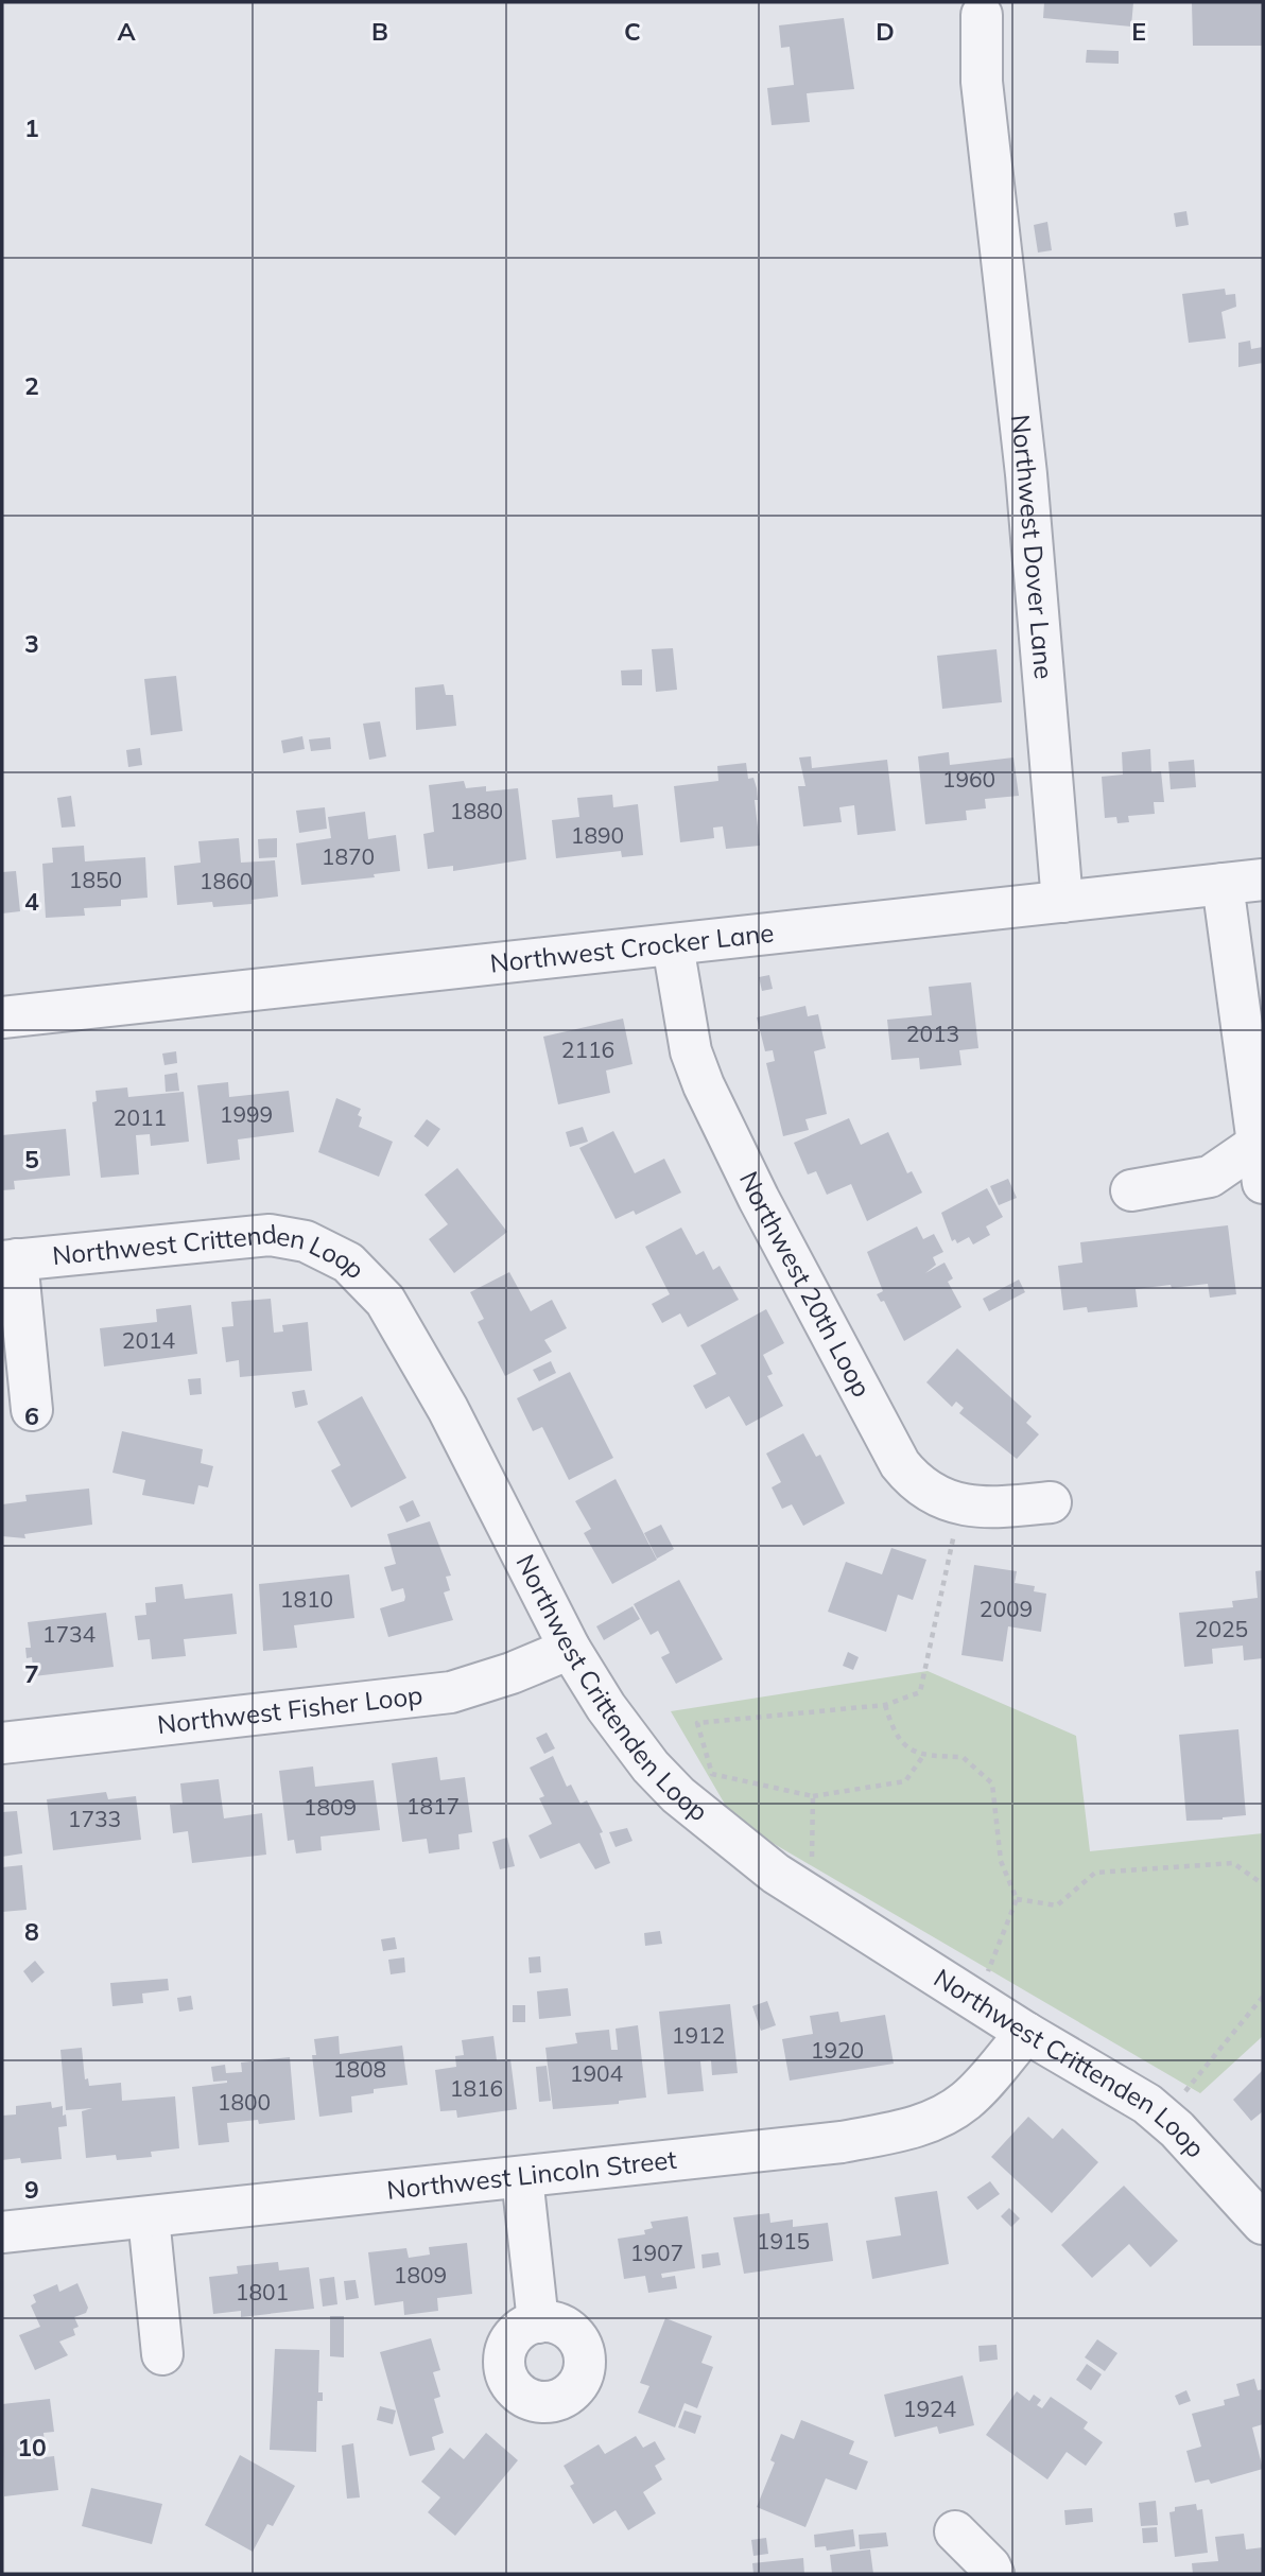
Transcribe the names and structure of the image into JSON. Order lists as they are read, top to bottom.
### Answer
{
  "streets": {
    "street": [
      "Northwest Dover Lane",
      "Northwest Crocker Lane",
      "Northwest Crittenden Loop",
      "Northwest 20th Loop",
      "Northwest Fisher Loop",
      "Northwest Lincoln Street"
    ]
  },
  "crossings": [
    ["Northwest Dover Lane", "Northwest Crocker Lane"],
    ["Northwest Crocker Lane", "Northwest 20th Loop"],
    ["Northwest Crittenden Loop", "Northwest Fisher Loop"],
    ["Northwest Crittenden Loop", "Northwest Lincoln Street"]
  ],
  "house_numbers": [
    "1960",
    "1880",
    "1890",
    "1870",
    "1850",
    "1860",
    "2013",
    "2116",
    "1999",
    "2011",
    "2014",
    "1810",
    "2009",
    "2025",
    "1734",
    "1817",
    "1809",
    "1733",
    "1912",
    "1920",
    "1808",
    "1904",
    "1816",
    "1800",
    "1915",
    "1907",
    "1809",
    "1801",
    "1924"
  ],
  "grid": {
    "columns": [
      "A",
      "B",
      "C",
      "D",
      "E"
    ],
    "rows": [
      "1",
      "2",
      "3",
      "4",
      "5",
      "6",
      "7",
      "8",
      "9",
      "10"
    ]
  }
}
